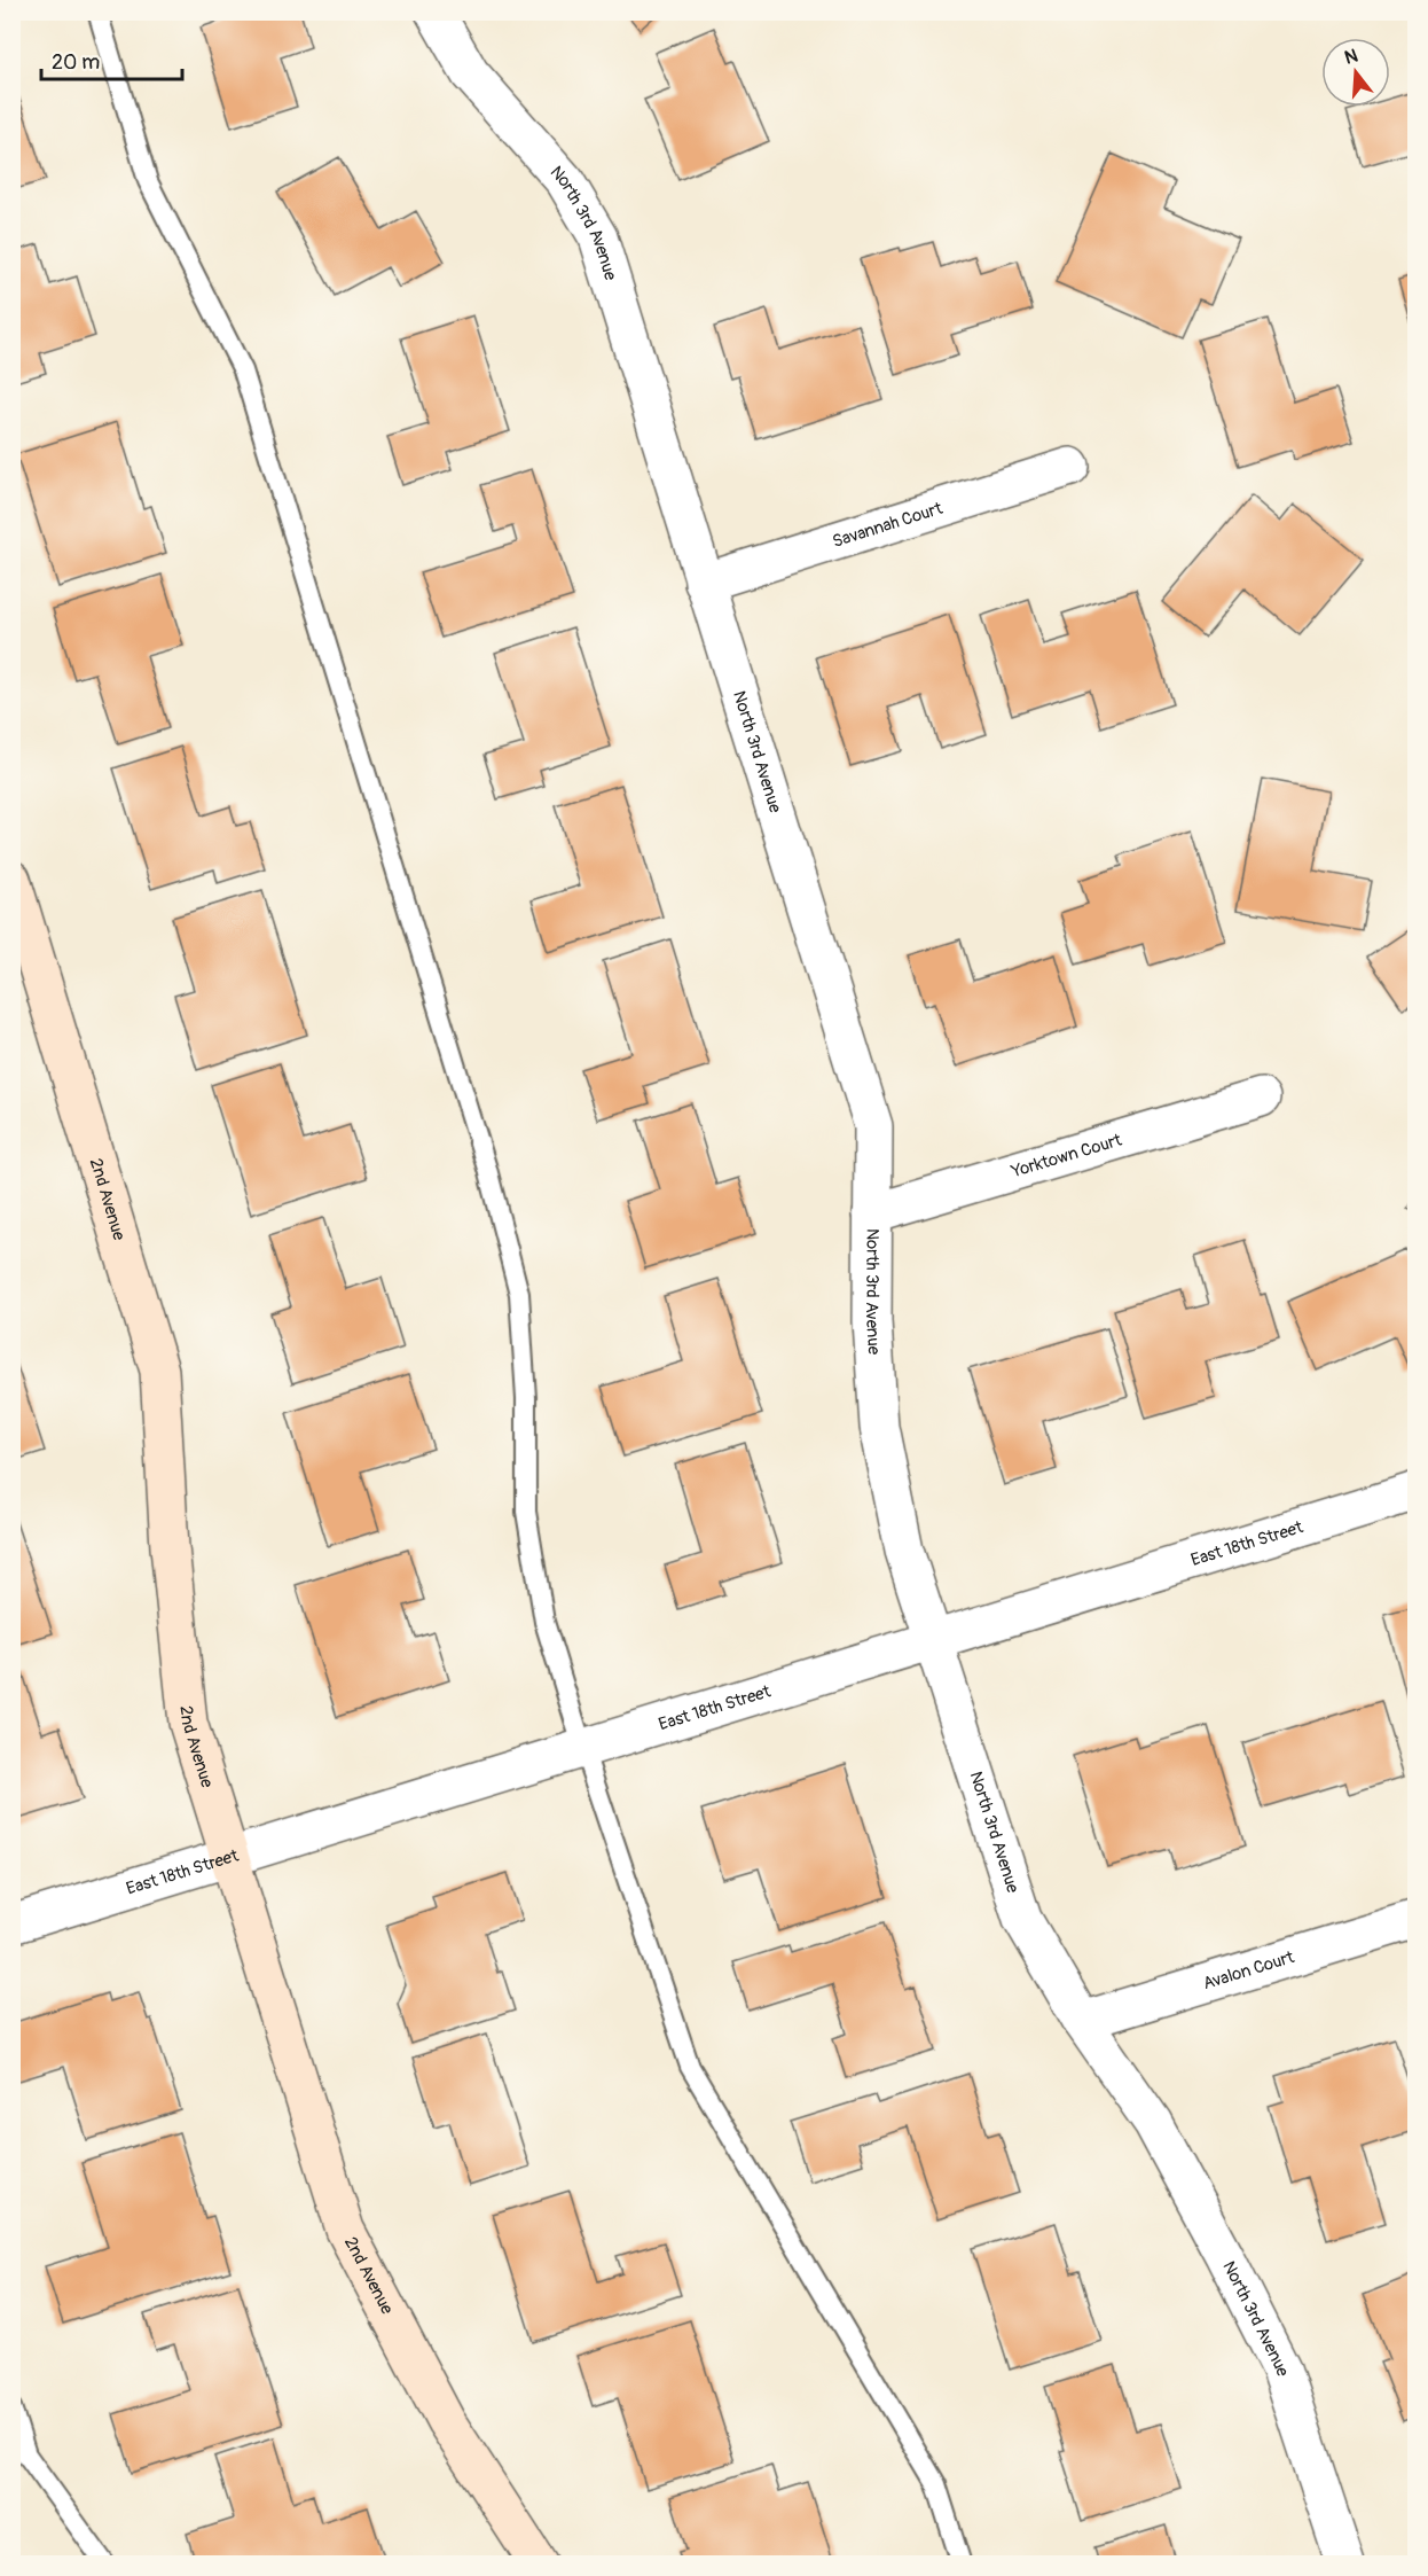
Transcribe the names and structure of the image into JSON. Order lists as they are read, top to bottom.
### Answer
{
  "streets": {
    "street": [
      "North 3rd Avenue",
      "Savannah Court",
      "Yorktown Court",
      "2nd Avenue",
      "East 18th Street",
      "Avalon Court"
    ]
  },
  "crossings": [
    ["North 3rd Avenue", "Savannah Court"],
    ["North 3rd Avenue", "Yorktown Court"],
    ["North 3rd Avenue", "East 18th Street"],
    ["North 3rd Avenue", "Avalon Court"],
    ["2nd Avenue", "East 18th Street"]
  ],
  "scale_bar": "20 m",
  "north": "top"
}
